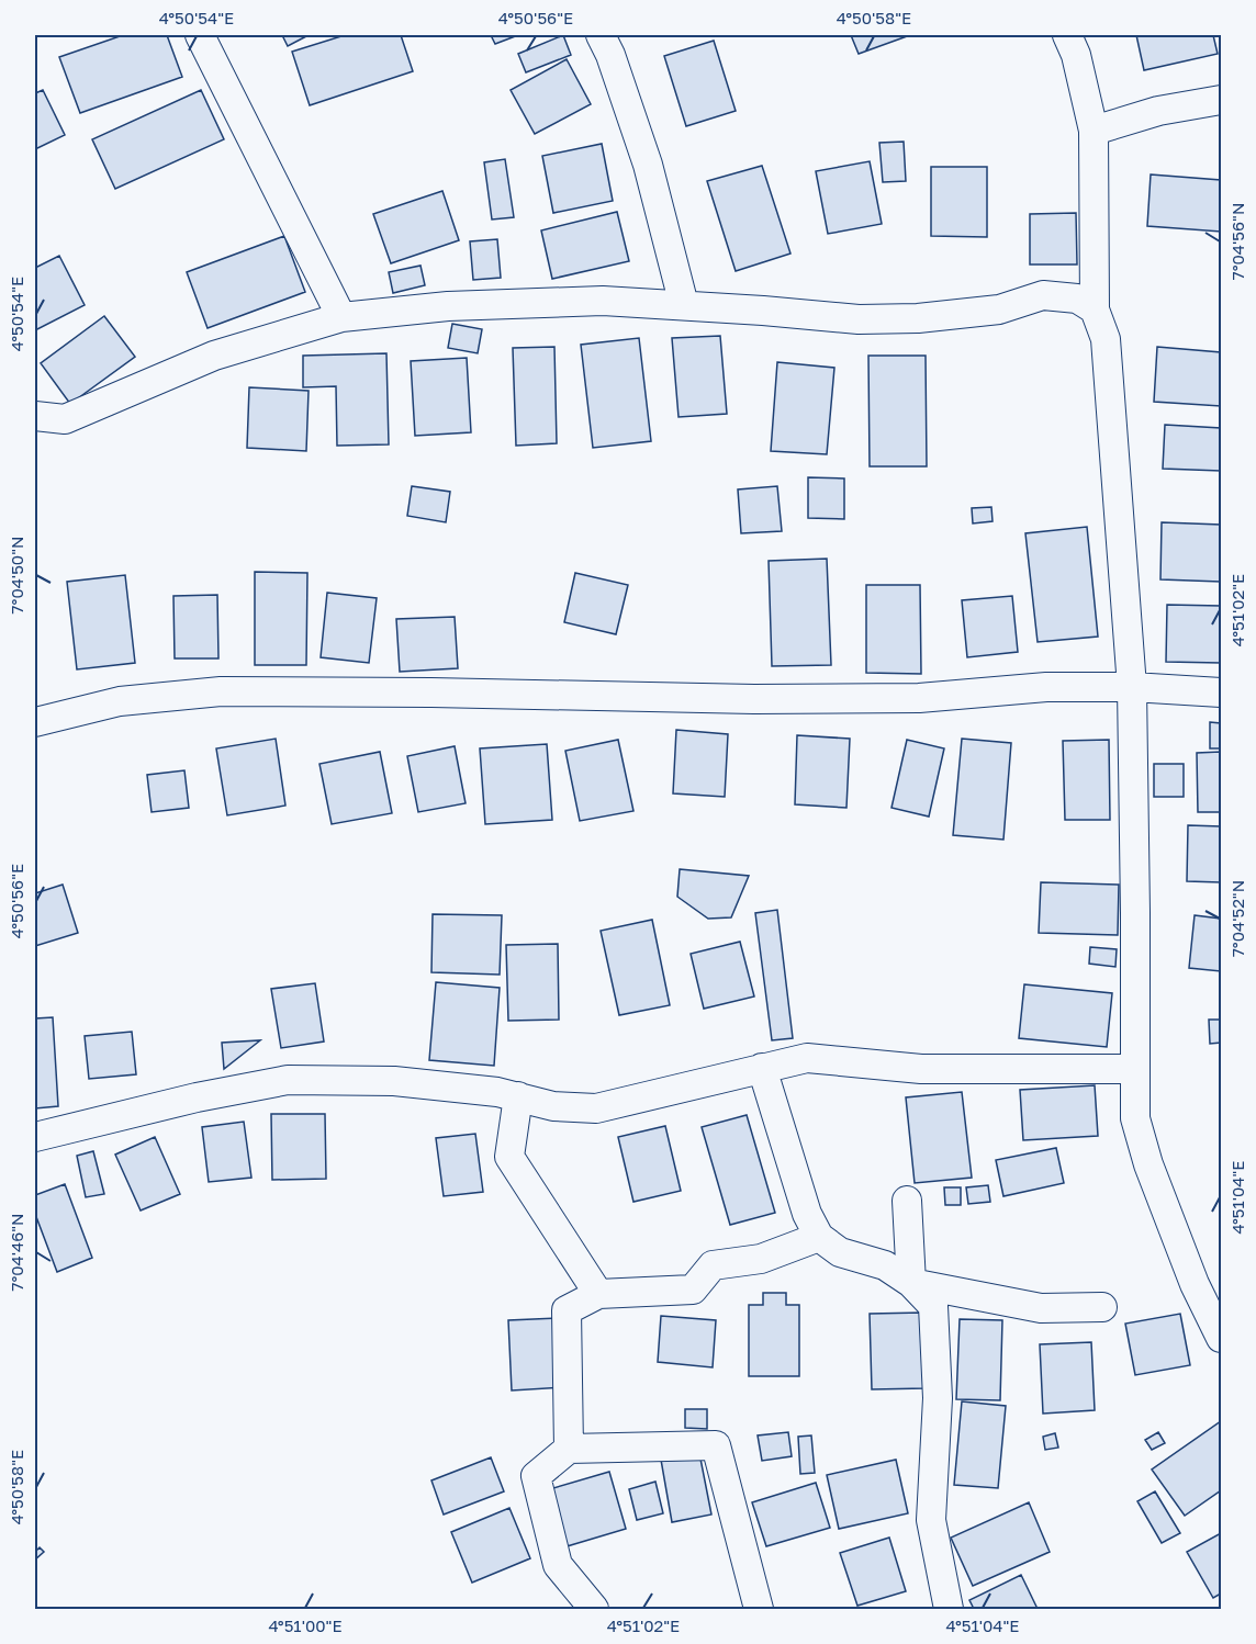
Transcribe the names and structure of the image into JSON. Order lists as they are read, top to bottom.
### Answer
{
  "coordinates": [
    "4°50'54\"E",
    "4°50'56\"E",
    "4°50'58\"E",
    "7°04'56\"N",
    "7°04'50\"N",
    "4°51'02\"E",
    "7°04'52\"N",
    "4°51'04\"E",
    "7°04'46\"N",
    "4°51'00\"E"
  ]
}
